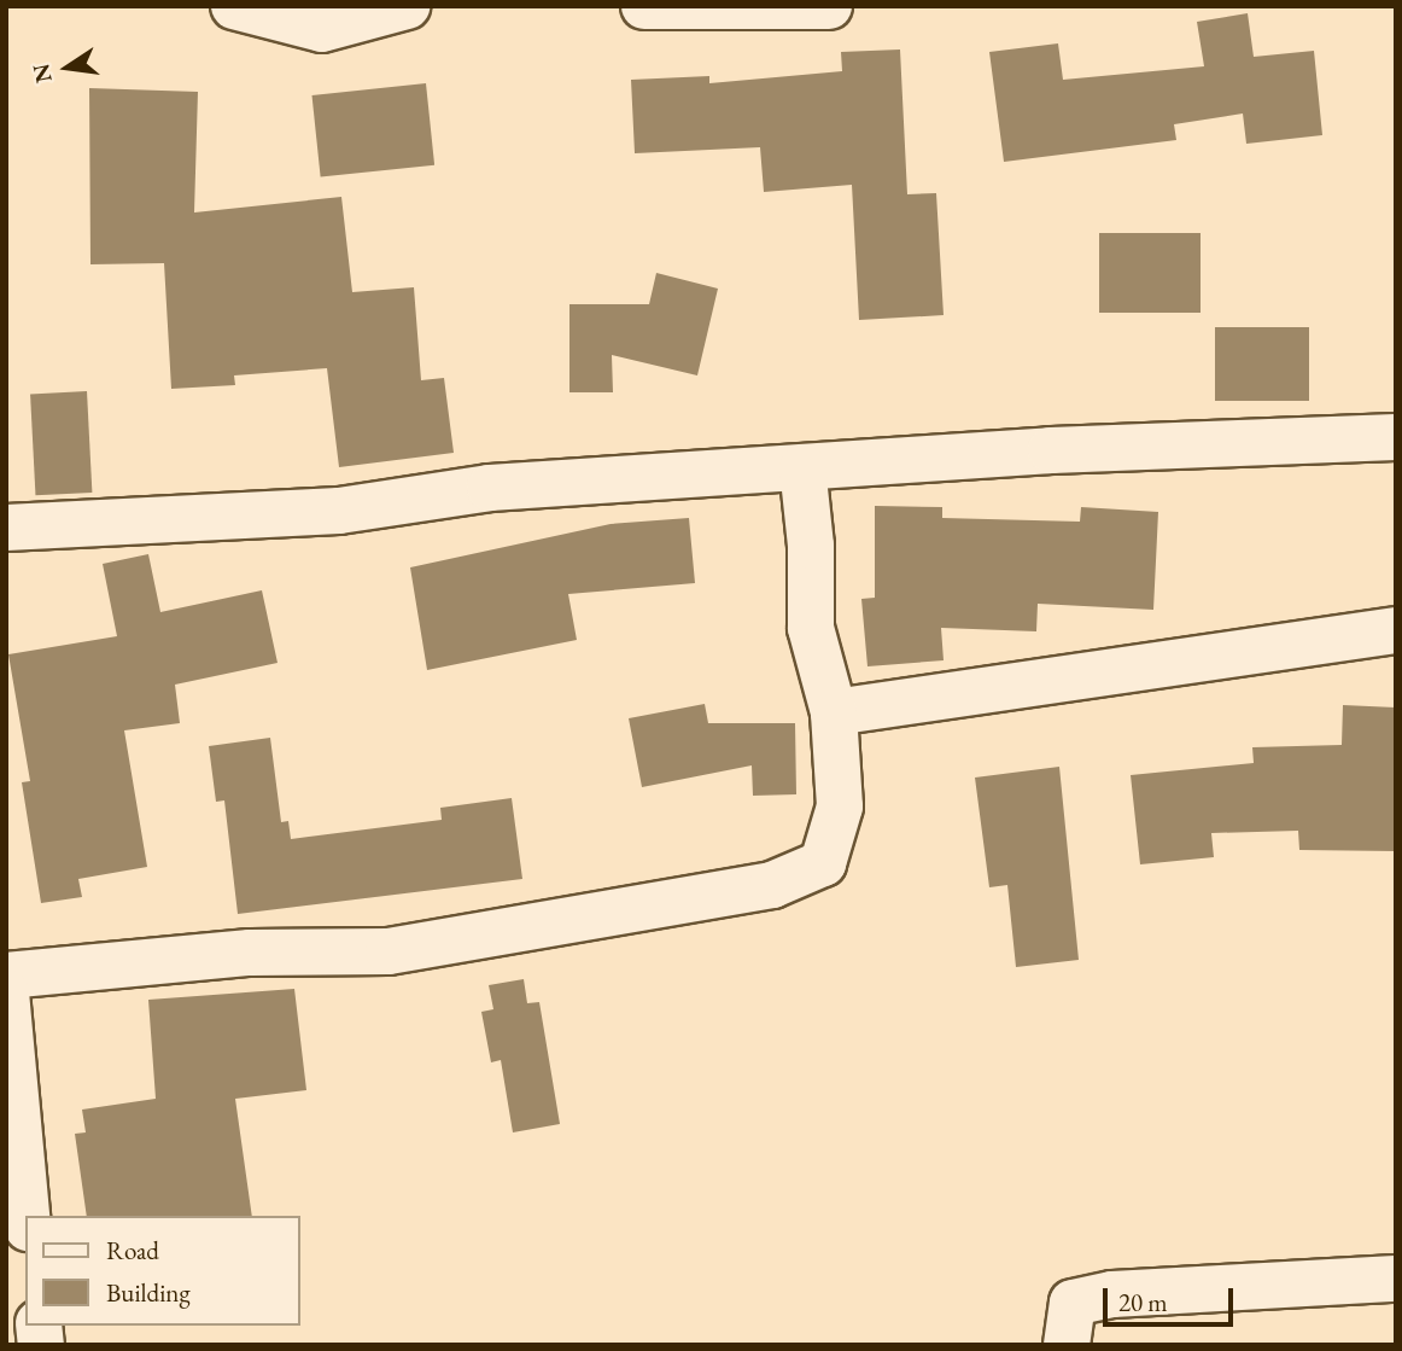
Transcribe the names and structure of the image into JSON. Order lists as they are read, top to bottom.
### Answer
{
  "legend": ["Road", "Building"],
  "scale_bar": "20 m",
  "north": "left"
}
